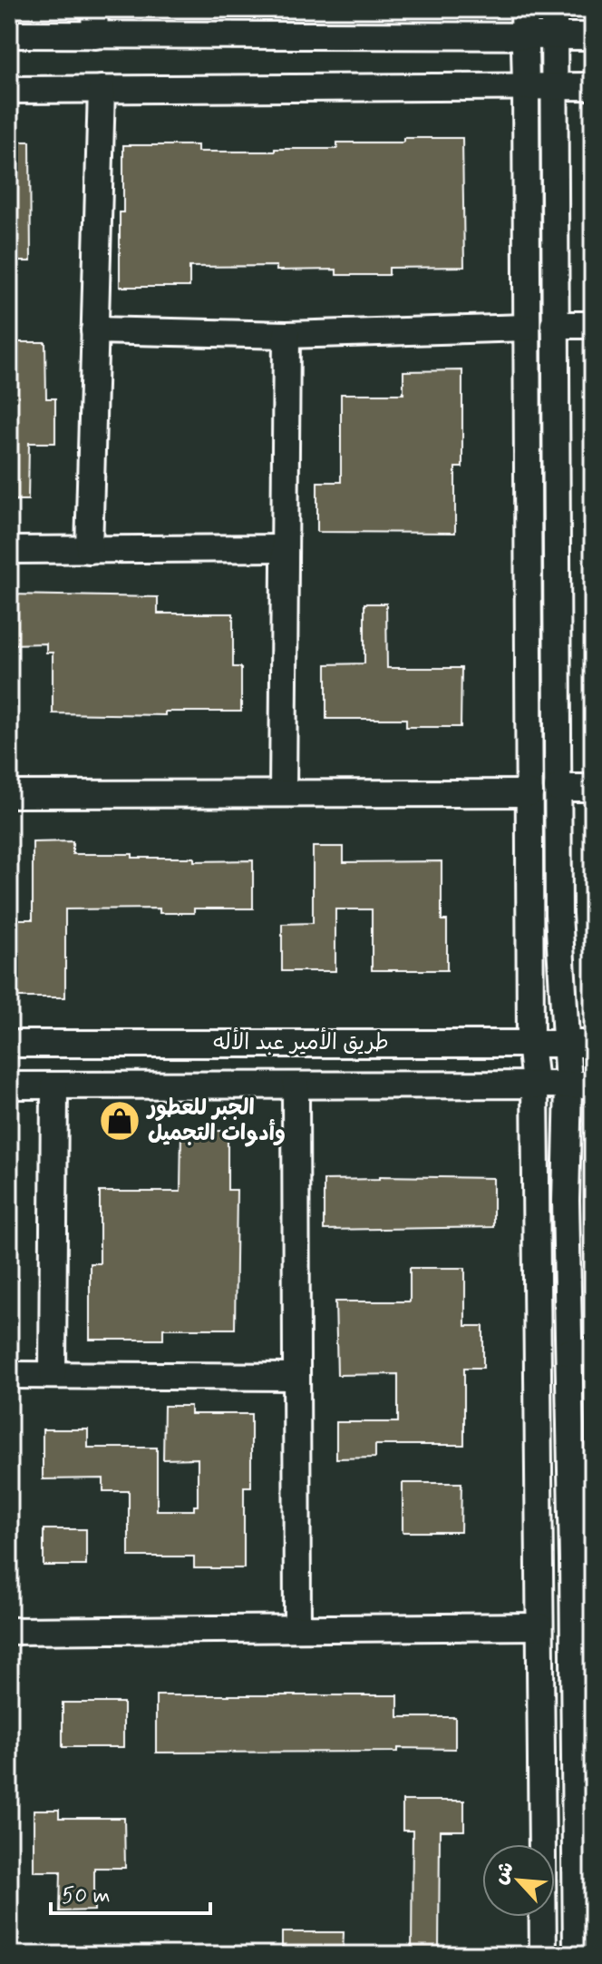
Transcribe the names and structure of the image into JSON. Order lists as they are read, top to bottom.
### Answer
{
  "streets": {
    "street": ["طريق الأمير عبد الأله"]
  },
  "places": {
    "shop": ["الجبر للعطور وأدوات التجميل"]
  },
  "scale_bar": "50 m",
  "north": "top left"
}
